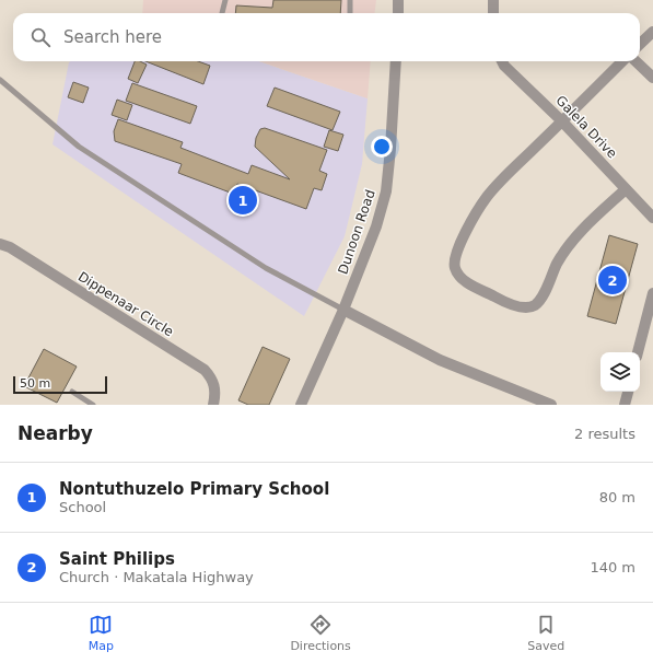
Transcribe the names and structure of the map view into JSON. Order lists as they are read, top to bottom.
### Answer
{
  "streets": {
    "street": ["Galela Drive", "Dunoon Road", "Dippenaar Circle"]
  },
  "scale_bar": "50 m",
  "page": {
    "search": "Search here",
    "pins": ["1", "2"],
    "scale": "50 m",
    "heading": ["Nearby", "2 results"],
    "list": [
      {
        "mark": "1",
        "name": "Nontuthuzelo Primary School",
        "note": "School",
        "value": "80 m"
      },
      {
        "mark": "2",
        "name": "Saint Philips",
        "note": "Church · Makatala Highway",
        "value": "140 m"
      }
    ],
    "nav": ["Map", "Directions", "Saved"]
  }
}
